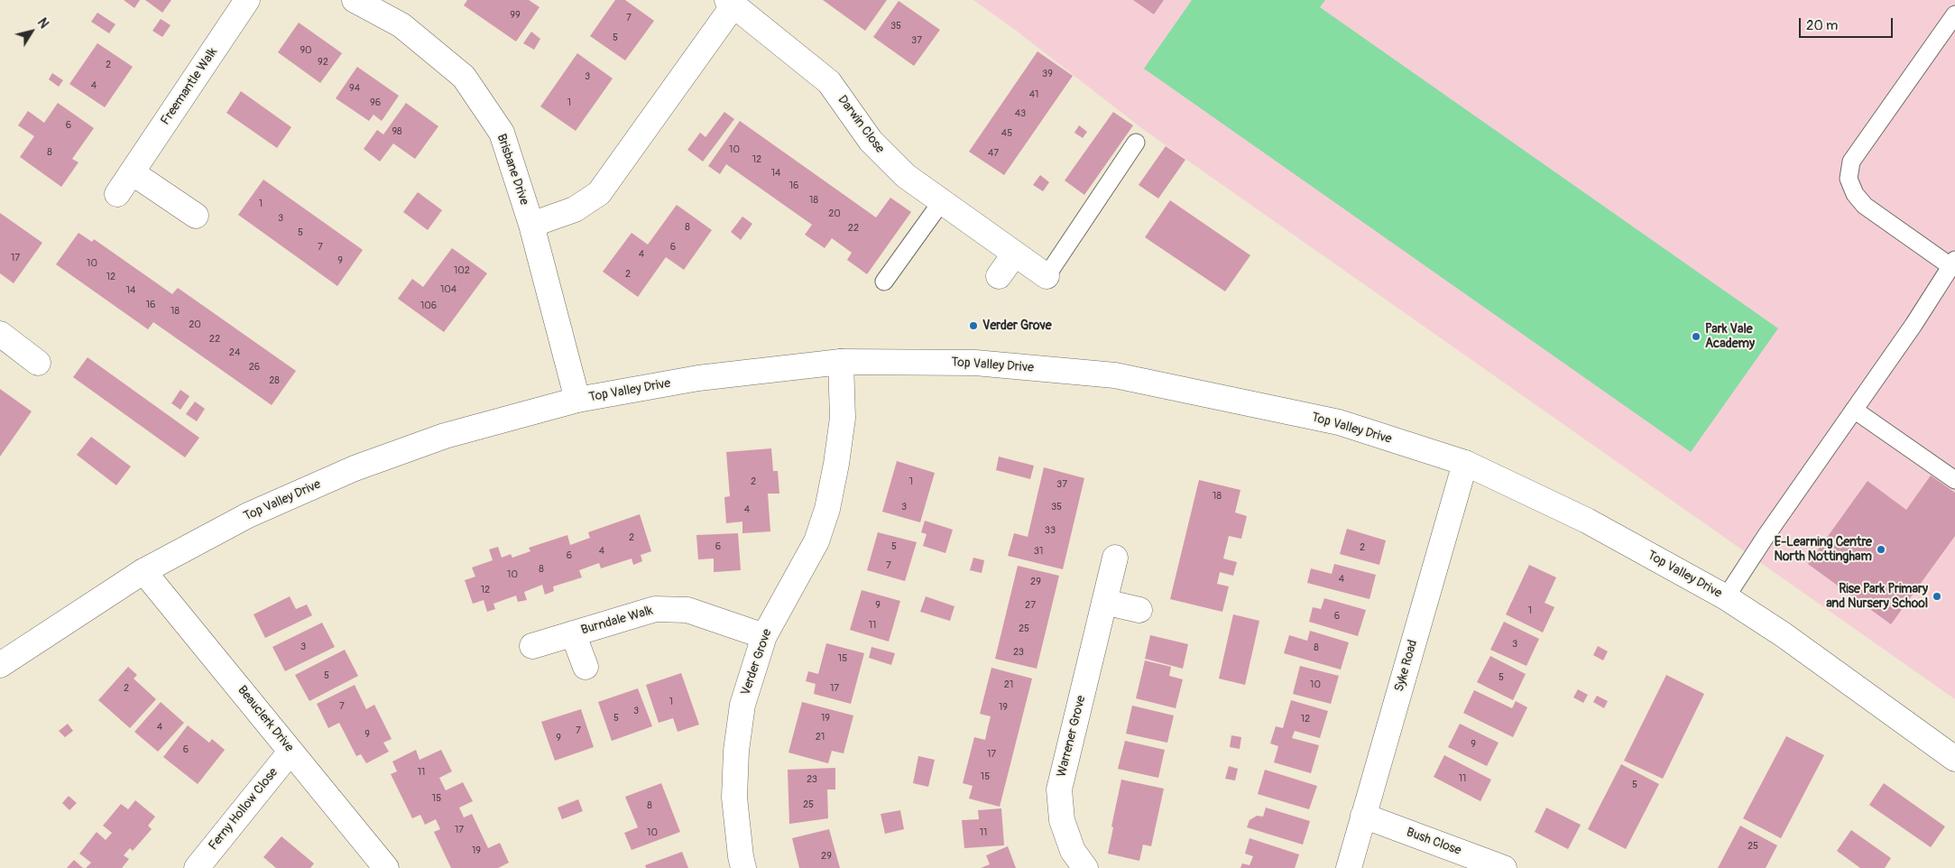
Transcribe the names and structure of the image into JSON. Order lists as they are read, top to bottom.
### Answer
{
  "streets": {
    "street": [
      "Freemantle Walk",
      "Darwin Close",
      "Brisbane Drive",
      "Top Valley Drive",
      "Burndale Walk",
      "Verder Grove",
      "Syke Road",
      "Beauclerk Drive",
      "Warrener Grove",
      "Ferny Hollow Close",
      "Bush Close"
    ]
  },
  "crossings": [
    ["Darwin Close", "Brisbane Drive"],
    ["Brisbane Drive", "Top Valley Drive"],
    ["Top Valley Drive", "Verder Grove"],
    ["Top Valley Drive", "Syke Road"],
    ["Top Valley Drive", "Beauclerk Drive"],
    ["Burndale Walk", "Verder Grove"],
    ["Syke Road", "Bush Close"],
    ["Beauclerk Drive", "Ferny Hollow Close"]
  ],
  "places": [
    "Verder Grove",
    "Park Vale Academy",
    "E-Learning Centre North Nottingham",
    "Rise Park Primary and Nursery School"
  ],
  "house_numbers": [
    "99",
    "7",
    "35",
    "5",
    "37",
    "90",
    "92",
    "2",
    "39",
    "3",
    "4",
    "94",
    "41",
    "96",
    "1",
    "43",
    "6",
    "98",
    "45",
    "10",
    "8",
    "47",
    "12",
    "14",
    "16",
    "18",
    "1",
    "20",
    "3",
    "8",
    "22",
    "5",
    "7",
    "6",
    "4",
    "17",
    "9",
    "10",
    "102",
    "2",
    "12",
    "104",
    "14",
    "16",
    "106",
    "18",
    "20",
    "22",
    "24",
    "26",
    "28",
    "2",
    "1",
    "37",
    "18",
    "3",
    "35",
    "4",
    "33",
    "2",
    "6",
    "5",
    "2",
    "4",
    "31",
    "6",
    "7",
    "8",
    "10",
    "4",
    "29",
    "12",
    "9",
    "27",
    "1",
    "6",
    "11",
    "25",
    "3",
    "3",
    "8",
    "23",
    "15",
    "5",
    "5",
    "21",
    "10",
    "2",
    "17",
    "1",
    "7",
    "19",
    "3",
    "5",
    "19",
    "12",
    "4",
    "7",
    "9",
    "21",
    "9",
    "9",
    "6",
    "17",
    "11",
    "15",
    "11",
    "23",
    "5",
    "15",
    "25",
    "8",
    "17",
    "10",
    "11",
    "25",
    "19",
    "29"
  ],
  "scale_bar": "20 m",
  "north": "top right"
}
